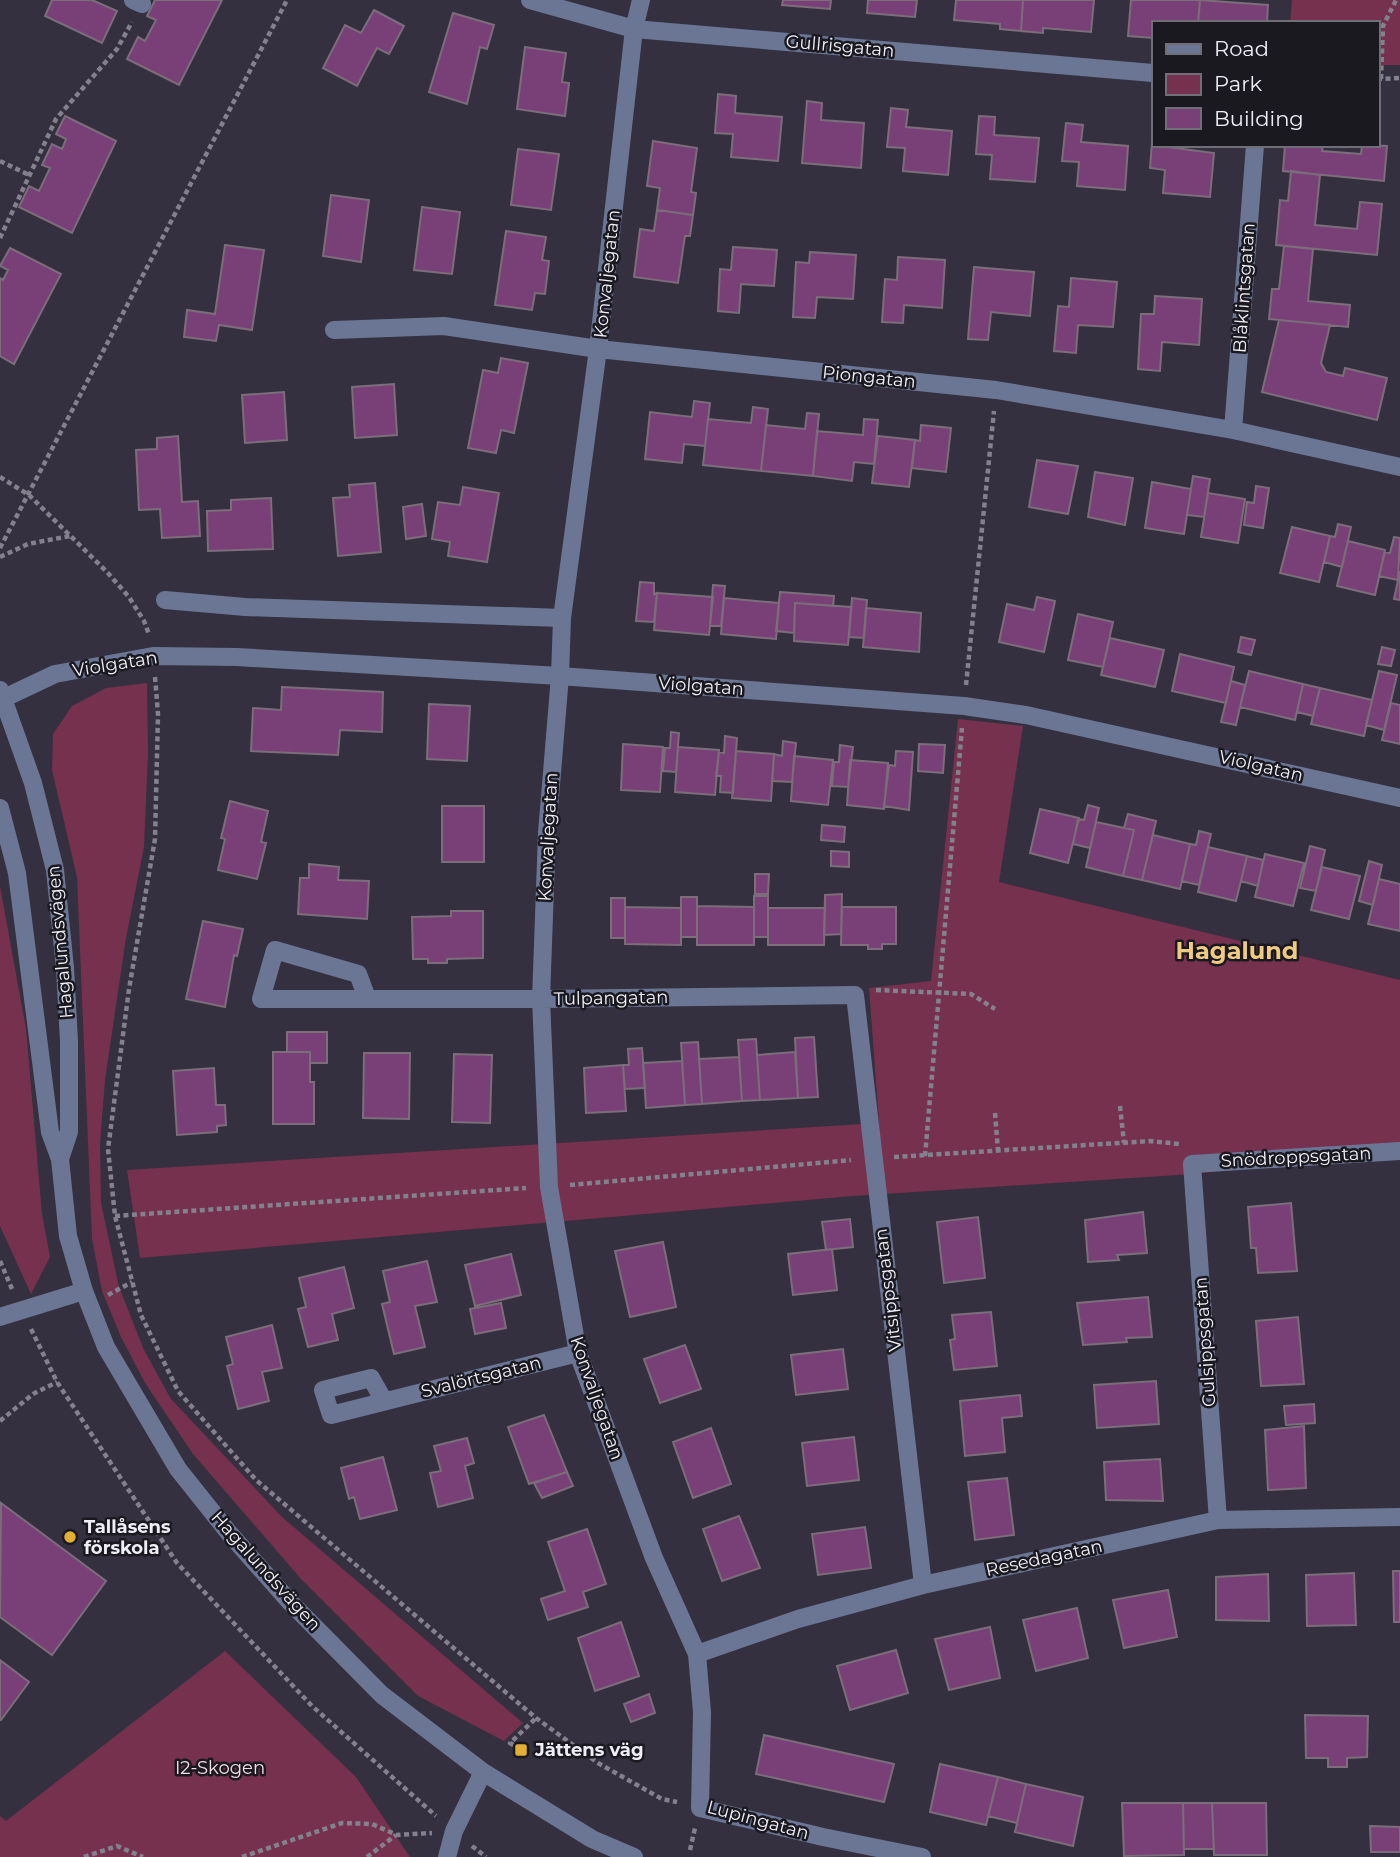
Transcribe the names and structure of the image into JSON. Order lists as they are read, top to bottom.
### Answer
{
  "streets": {
    "street": [
      "Gullrisgatan",
      "Konvaljegatan",
      "Blåklintsgatan",
      "Piongatan",
      "Violgatan",
      "Hagalundsvägen",
      "Tulpangatan",
      "Snödroppsgatan",
      "Vitsippsgatan",
      "Gulsippsgatan",
      "Svalörtsgatan",
      "Resedagatan",
      "Lupingatan"
    ]
  },
  "crossings": [
    ["Gullrisgatan", "Konvaljegatan"],
    ["Konvaljegatan", "Piongatan"],
    ["Konvaljegatan", "Violgatan"],
    ["Konvaljegatan", "Tulpangatan"],
    ["Konvaljegatan", "Svalörtsgatan"],
    ["Konvaljegatan", "Resedagatan"],
    ["Konvaljegatan", "Lupingatan"],
    ["Blåklintsgatan", "Piongatan"],
    ["Violgatan", "Hagalundsvägen"],
    ["Tulpangatan", "Vitsippsgatan"],
    ["Snödroppsgatan", "Gulsippsgatan"],
    ["Vitsippsgatan", "Resedagatan"],
    ["Gulsippsgatan", "Resedagatan"],
    ["Resedagatan", "Lupingatan"]
  ],
  "districts": ["Hagalund"],
  "parks": ["I2-Skogen"],
  "places": {
    "other": ["Tallåsens förskola"],
    "transit": ["Jättens väg"]
  },
  "legend": ["Road", "Park", "Building"]
}
